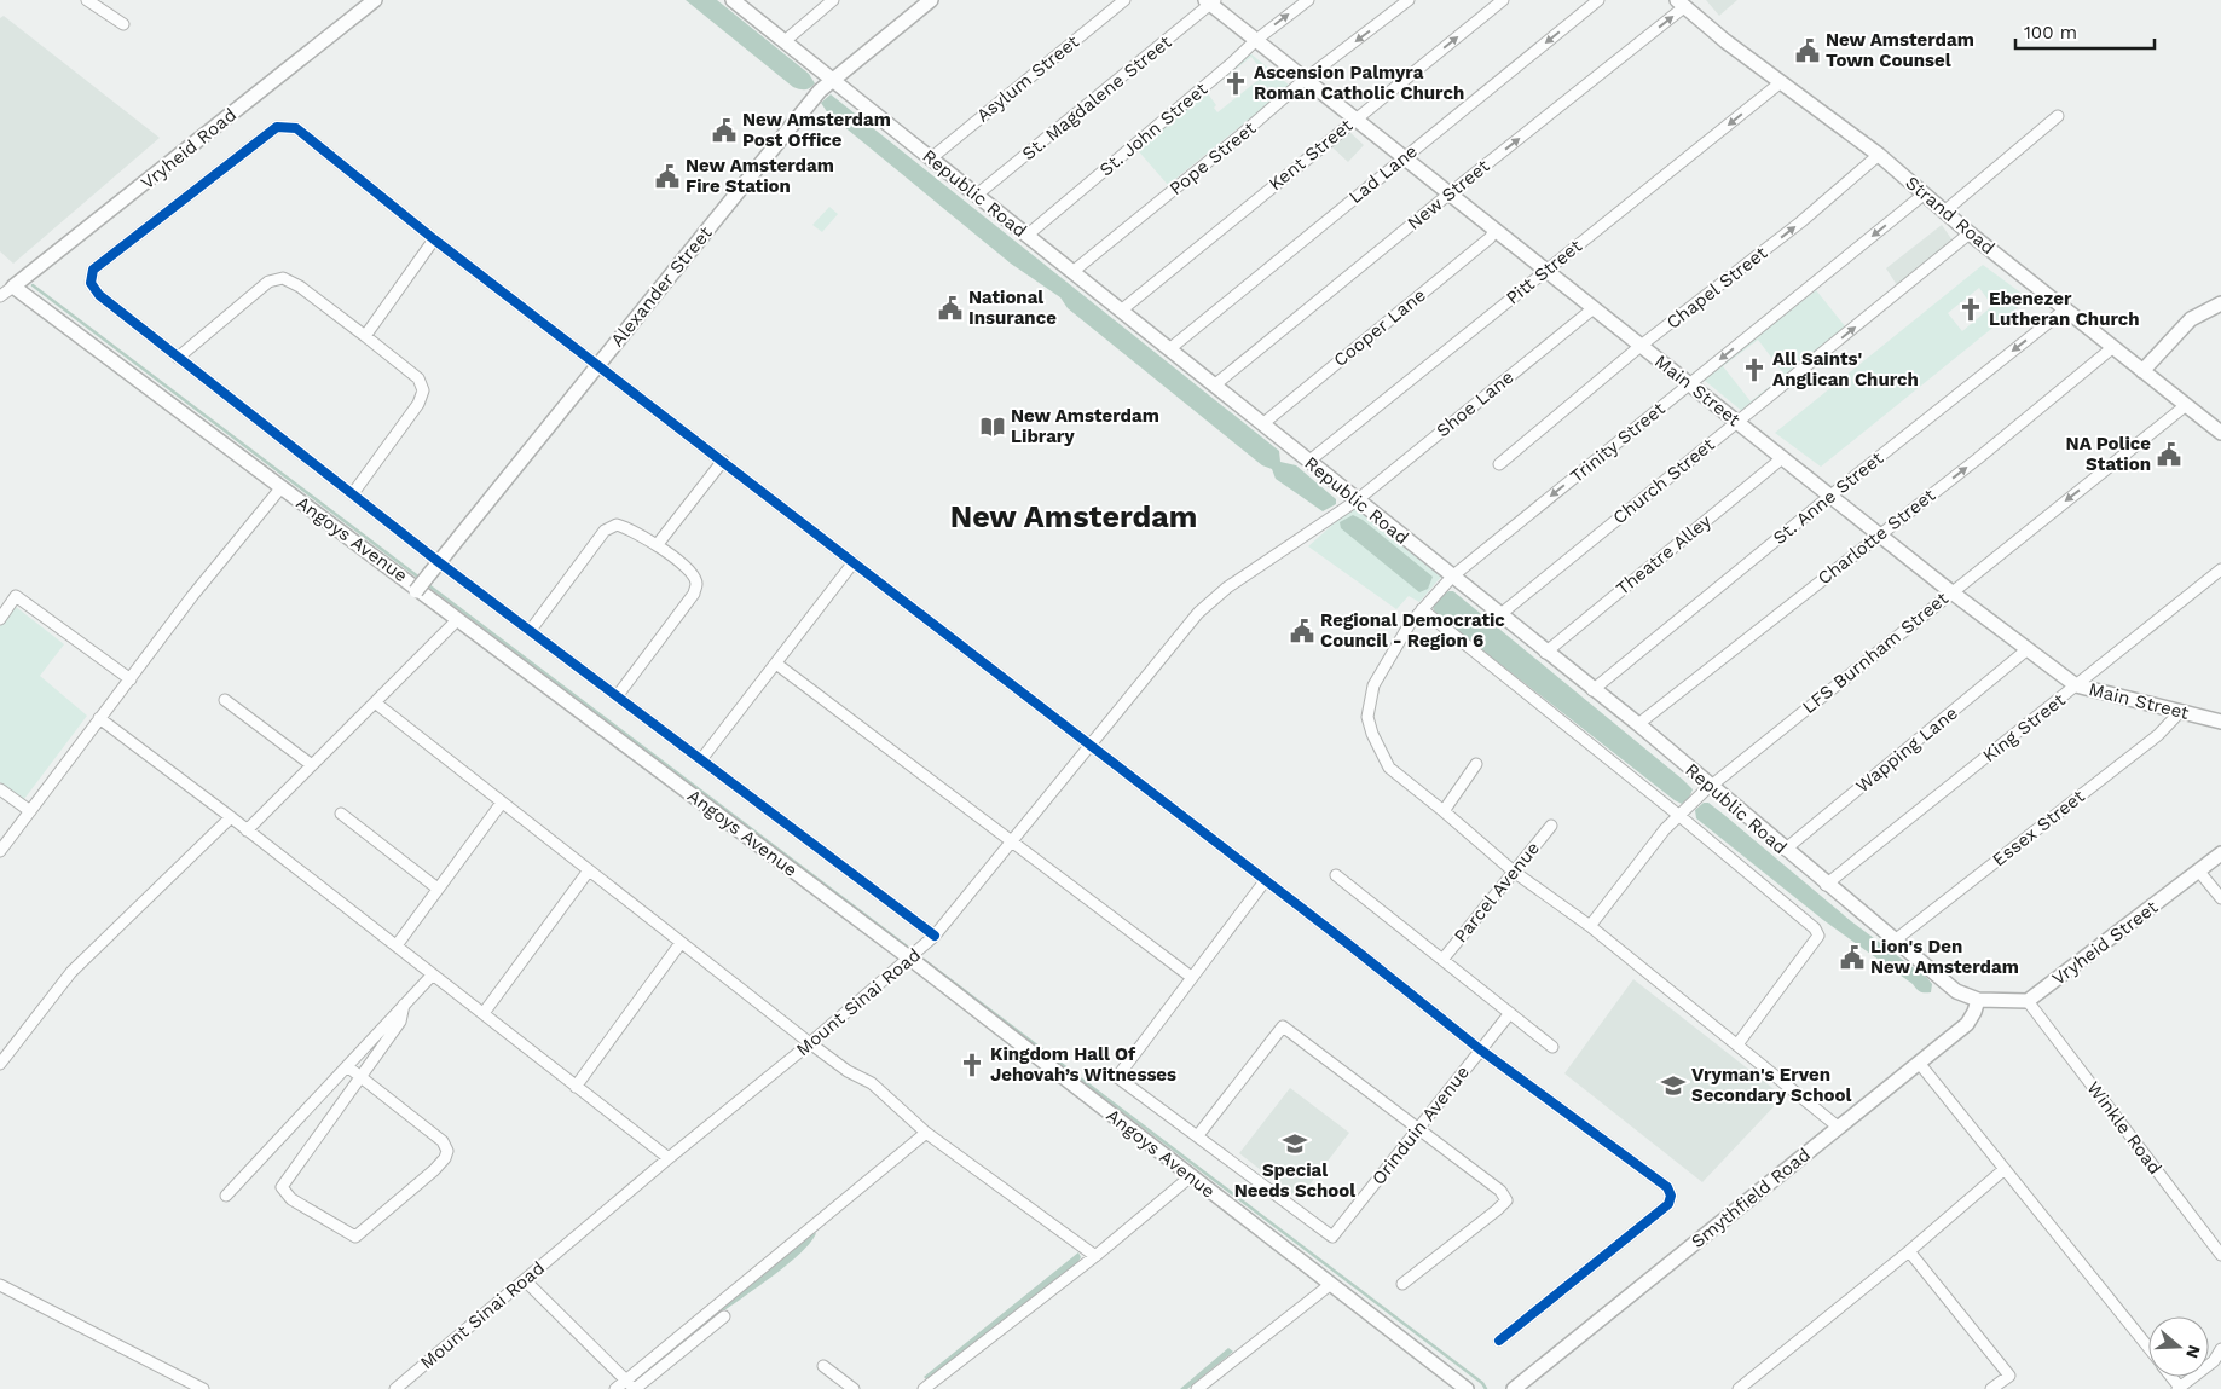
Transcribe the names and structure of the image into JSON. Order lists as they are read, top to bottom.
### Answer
{
  "streets": {
    "street": [
      "Asylum Street",
      "St. Magdalene Street",
      "St. John Street",
      "Vryheid Road",
      "Kent Street",
      "Pope Street",
      "Lad Lane",
      "Republic Road",
      "New Street",
      "Strand Road",
      "Pitt Street",
      "Alexander Street",
      "Chapel Street",
      "Cooper Lane",
      "Main Street",
      "Shoe Lane",
      "Trinity Street",
      "Church Street",
      "St. Anne Street",
      "Charlotte Street",
      "Angoys Avenue",
      "Theatre Alley",
      "LFS Burnham Street",
      "King Street",
      "Wapping Lane",
      "Essex Street",
      "Parcel Avenue",
      "Vryheid Street",
      "Mount Sinai Road",
      "Orinduin Avenue",
      "Winkle Road",
      "Smythfield Road"
    ]
  },
  "crossings": [
    ["Asylum Street", "Republic Road"],
    ["St. Magdalene Street", "Republic Road"],
    ["St. Magdalene Street", "Main Street"],
    ["St. John Street", "Republic Road"],
    ["St. John Street", "Main Street"],
    ["Vryheid Road", "Angoys Avenue"],
    ["Kent Street", "Republic Road"],
    ["Kent Street", "Main Street"],
    ["Pope Street", "Republic Road"],
    ["Pope Street", "Main Street"],
    ["Lad Lane", "Republic Road"],
    ["Lad Lane", "Main Street"],
    ["Republic Road", "New Street"],
    ["Republic Road", "Pitt Street"],
    ["Republic Road", "Alexander Street"],
    ["Republic Road", "Cooper Lane"],
    ["Republic Road", "Shoe Lane"],
    ["Republic Road", "Trinity Street"],
    ["Republic Road", "Church Street"],
    ["Republic Road", "St. Anne Street"],
    ["Republic Road", "Charlotte Street"],
    ["Republic Road", "Theatre Alley"],
    ["Republic Road", "LFS Burnham Street"],
    ["Republic Road", "King Street"],
    ["Republic Road", "Wapping Lane"],
    ["Republic Road", "Essex Street"],
    ["Republic Road", "Mount Sinai Road"],
    ["Republic Road", "Smythfield Road"],
    ["New Street", "Strand Road"],
    ["New Street", "Main Street"],
    ["Strand Road", "Pitt Street"],
    ["Strand Road", "Chapel Street"],
    ["Strand Road", "Trinity Street"],
    ["Strand Road", "Church Street"],
    ["Strand Road", "St. Anne Street"],
    ["Strand Road", "Charlotte Street"],
    ["Strand Road", "LFS Burnham Street"],
    ["Pitt Street", "Main Street"],
    ["Alexander Street", "Angoys Avenue"],
    ["Chapel Street", "Main Street"],
    ["Cooper Lane", "Main Street"],
    ["Main Street", "Shoe Lane"],
    ["Main Street", "Trinity Street"],
    ["Main Street", "Church Street"],
    ["Main Street", "St. Anne Street"],
    ["Main Street", "Charlotte Street"],
    ["Main Street", "Theatre Alley"],
    ["Main Street", "LFS Burnham Street"],
    ["Main Street", "King Street"],
    ["Main Street", "Wapping Lane"],
    ["Main Street", "Essex Street"],
    ["Shoe Lane", "Mount Sinai Road"],
    ["Trinity Street", "LFS Burnham Street"],
    ["Trinity Street", "Parcel Avenue"],
    ["Trinity Street", "Smythfield Road"],
    ["Angoys Avenue", "Mount Sinai Road"],
    ["Vryheid Street", "Winkle Road"]
  ],
  "one_way": [
    "Kent Street",
    "Lad Lane",
    "New Street",
    "Pitt Street",
    "Chapel Street",
    "Trinity Street",
    "Church Street",
    "St. Anne Street",
    "Charlotte Street",
    "LFS Burnham Street"
  ],
  "districts": ["New Amsterdam"],
  "places": {
    "public building": [
      "New Amsterdam Town Counsel",
      "New Amsterdam Post Office",
      "New Amsterdam Fire Station",
      "National Insurance",
      "NA Police Station",
      "Regional Democratic Council - Region 6",
      "Lion's Den New Amsterdam"
    ],
    "church": [
      "Ascension Palmyra Roman Catholic Church",
      "Ebenezer Lutheran Church",
      "All Saints' Anglican Church",
      "Kingdom Hall Of Jehovah’s Witnesses"
    ],
    "library": ["New Amsterdam Library"],
    "school or university": ["Vryman's Erven Secondary School", "Special Needs School"]
  },
  "scale_bar": "100 m",
  "north": "right"
}
